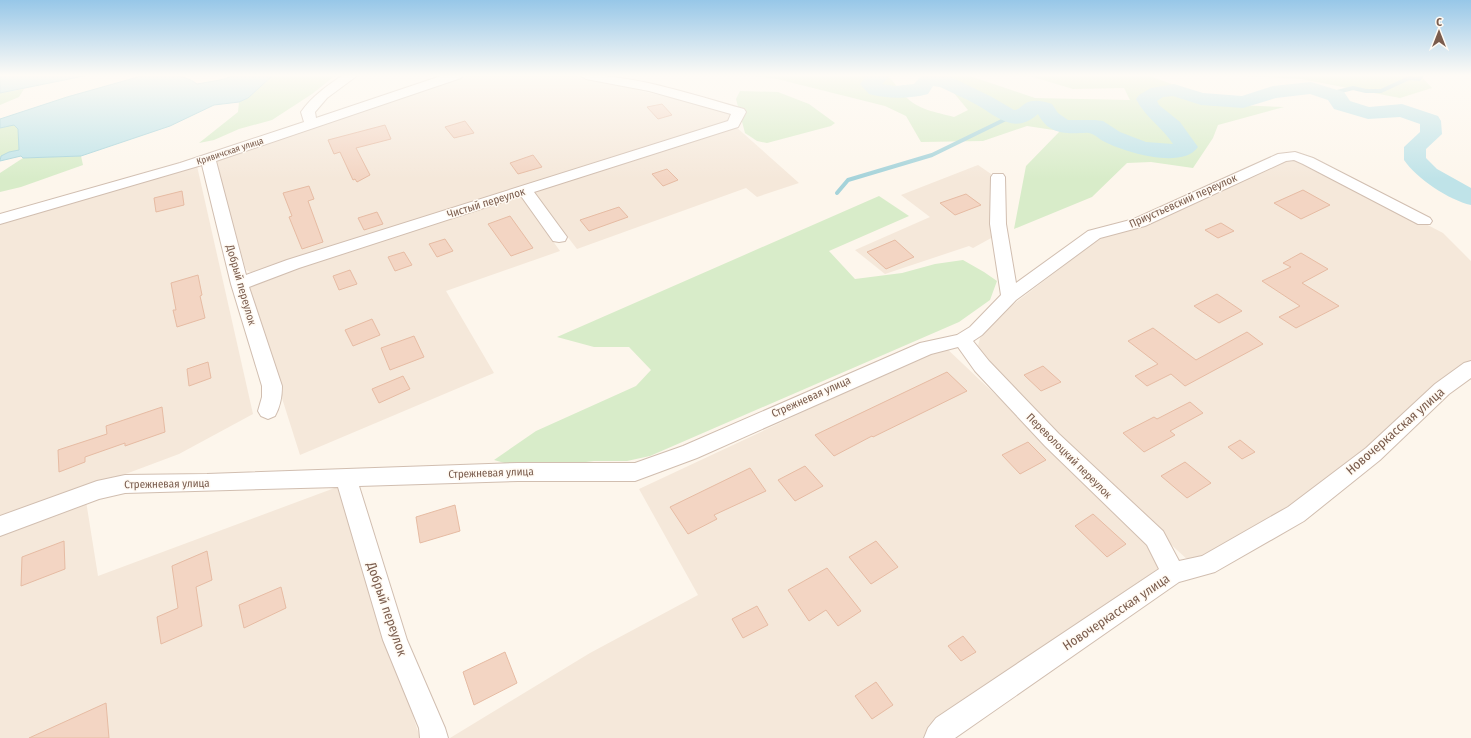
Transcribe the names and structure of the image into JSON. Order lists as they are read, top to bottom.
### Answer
{
  "streets": {
    "street": [
      "Кривичская улица",
      "Приустьевский переулок",
      "Чистый переулок",
      "Добрый переулок",
      "Стрежневая улица",
      "Новочеркасская улица",
      "Переволоцкий переулок"
    ]
  },
  "crossings": [
    ["Кривичская улица", "Добрый переулок"],
    ["Приустьевский переулок", "Стрежневая улица"],
    ["Приустьевский переулок", "Переволоцкий переулок"],
    ["Чистый переулок", "Добрый переулок"],
    ["Добрый переулок", "Стрежневая улица"],
    ["Стрежневая улица", "Переволоцкий переулок"],
    ["Новочеркасская улица", "Переволоцкий переулок"]
  ],
  "north": "top"
}
